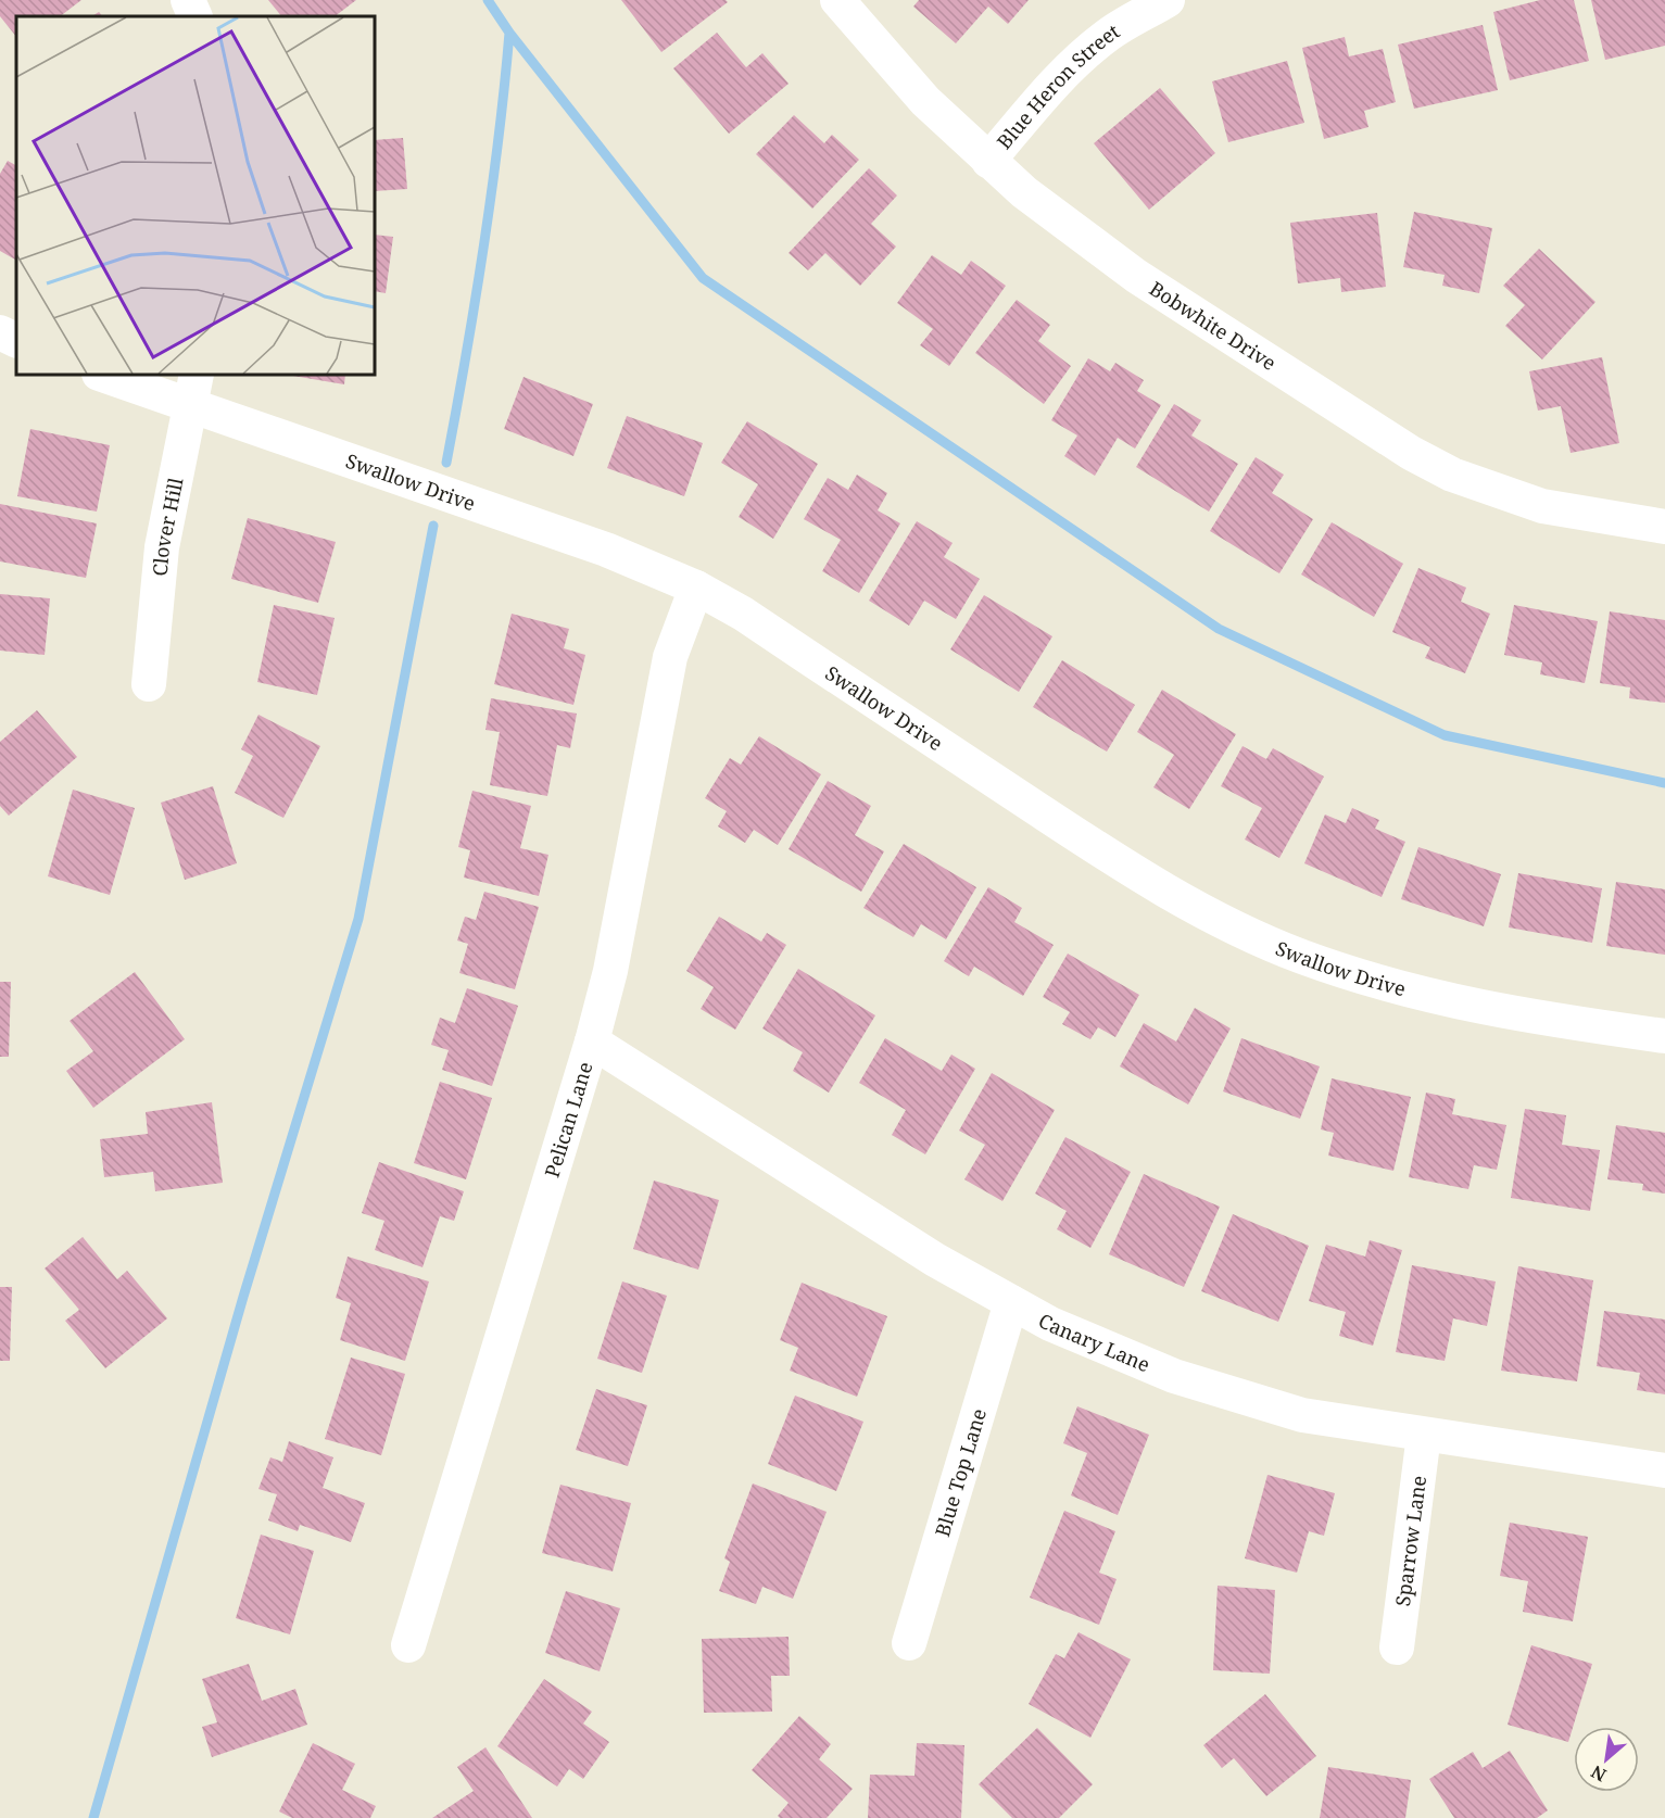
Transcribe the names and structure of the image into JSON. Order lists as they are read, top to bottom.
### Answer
{
  "streets": {
    "street": [
      "Blue Heron Street",
      "Bobwhite Drive",
      "Swallow Drive",
      "Clover Hill",
      "Pelican Lane",
      "Canary Lane",
      "Blue Top Lane",
      "Sparrow Lane"
    ]
  },
  "crossings": [
    ["Blue Heron Street", "Bobwhite Drive"],
    ["Swallow Drive", "Clover Hill"],
    ["Swallow Drive", "Pelican Lane"],
    ["Pelican Lane", "Canary Lane"],
    ["Canary Lane", "Blue Top Lane"],
    ["Canary Lane", "Sparrow Lane"]
  ],
  "north": "bottom left"
}
